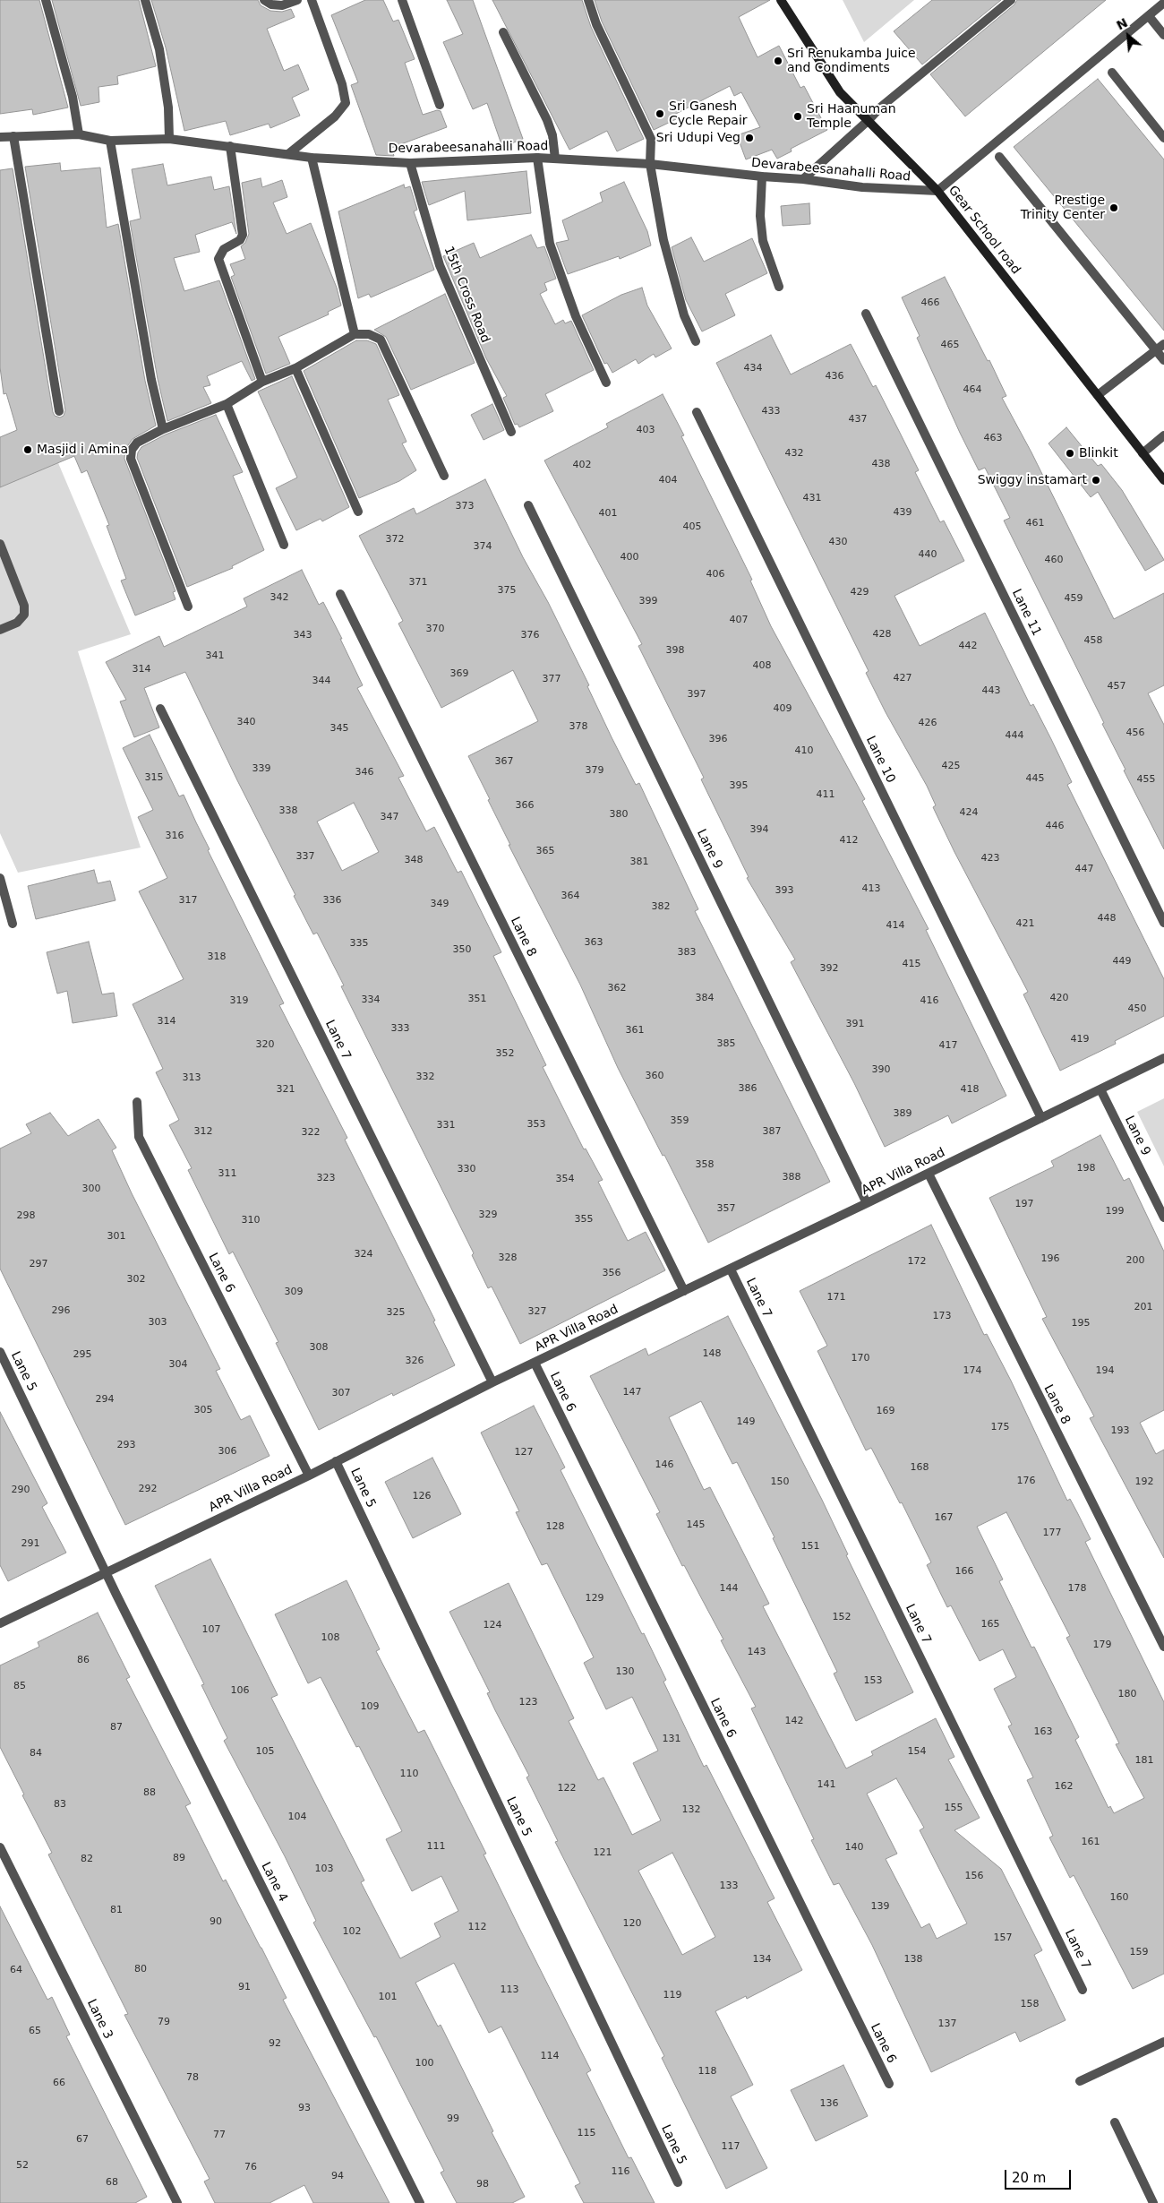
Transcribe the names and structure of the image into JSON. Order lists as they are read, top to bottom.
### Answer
{
  "streets": {
    "main road": ["Gear School road"],
    "street": [
      "Devarabeesanahalli Road",
      "15th Cross Road",
      "Lane 11",
      "Lane 10",
      "Lane 9",
      "Lane 8",
      "Lane 7",
      "APR Villa Road",
      "Lane 6",
      "Lane 5",
      "Lane 4",
      "Lane 3"
    ]
  },
  "crossings": [
    ["Devarabeesanahalli Road", "Gear School road"],
    ["Devarabeesanahalli Road", "15th Cross Road"],
    ["Lane 10", "APR Villa Road"],
    ["Lane 9", "APR Villa Road"],
    ["Lane 8", "APR Villa Road"],
    ["Lane 7", "APR Villa Road"],
    ["APR Villa Road", "Lane 6"],
    ["APR Villa Road", "Lane 5"],
    ["APR Villa Road", "Lane 4"],
    ["Lane 5", "Lane 4"]
  ],
  "places": [
    "Sri Renukamba Juice and Condiments",
    "Sri Ganesh Cycle Repair",
    "Sri Haanuman Temple",
    "Sri Udupi Veg",
    "Prestige Trinity Center",
    "Masjid i Amina",
    "Blinkit",
    "Swiggy instamart"
  ],
  "house_numbers": [
    "466",
    "465",
    "434",
    "436",
    "464",
    "433",
    "437",
    "403",
    "463",
    "432",
    "438",
    "402",
    "404",
    "431",
    "373",
    "439",
    "401",
    "461",
    "405",
    "372",
    "430",
    "374",
    "440",
    "400",
    "460",
    "406",
    "371",
    "375",
    "429",
    "342",
    "459",
    "399",
    "407",
    "370",
    "428",
    "343",
    "376",
    "458",
    "442",
    "398",
    "341",
    "408",
    "314",
    "369",
    "427",
    "377",
    "344",
    "457",
    "443",
    "397",
    "409",
    "340",
    "426",
    "378",
    "345",
    "456",
    "444",
    "396",
    "410",
    "367",
    "425",
    "339",
    "379",
    "346",
    "315",
    "445",
    "455",
    "395",
    "411",
    "366",
    "338",
    "424",
    "380",
    "347",
    "446",
    "394",
    "316",
    "412",
    "365",
    "337",
    "423",
    "348",
    "381",
    "447",
    "413",
    "393",
    "364",
    "317",
    "336",
    "349",
    "382",
    "448",
    "421",
    "414",
    "363",
    "335",
    "350",
    "383",
    "318",
    "449",
    "415",
    "392",
    "362",
    "384",
    "420",
    "351",
    "334",
    "319",
    "416",
    "450",
    "314",
    "391",
    "333",
    "361",
    "419",
    "385",
    "320",
    "417",
    "352",
    "390",
    "360",
    "332",
    "313",
    "386",
    "321",
    "418",
    "389",
    "359",
    "353",
    "331",
    "312",
    "387",
    "322",
    "358",
    "198",
    "330",
    "311",
    "388",
    "323",
    "354",
    "300",
    "197",
    "357",
    "199",
    "329",
    "298",
    "355",
    "310",
    "301",
    "324",
    "328",
    "196",
    "200",
    "172",
    "297",
    "356",
    "302",
    "309",
    "171",
    "201",
    "296",
    "327",
    "325",
    "173",
    "303",
    "195",
    "308",
    "148",
    "295",
    "170",
    "326",
    "304",
    "174",
    "194",
    "147",
    "307",
    "294",
    "305",
    "169",
    "149",
    "175",
    "193",
    "293",
    "306",
    "127",
    "146",
    "168",
    "176",
    "150",
    "192",
    "292",
    "290",
    "126",
    "167",
    "145",
    "128",
    "177",
    "291",
    "151",
    "166",
    "144",
    "178",
    "129",
    "152",
    "165",
    "124",
    "107",
    "108",
    "179",
    "143",
    "86",
    "130",
    "153",
    "85",
    "106",
    "180",
    "123",
    "109",
    "142",
    "87",
    "163",
    "131",
    "105",
    "154",
    "84",
    "181",
    "110",
    "141",
    "162",
    "122",
    "88",
    "83",
    "155",
    "132",
    "104",
    "161",
    "111",
    "140",
    "121",
    "89",
    "82",
    "103",
    "156",
    "133",
    "160",
    "139",
    "81",
    "90",
    "120",
    "112",
    "102",
    "157",
    "159",
    "134",
    "138",
    "80",
    "64",
    "91",
    "113",
    "119",
    "101",
    "158",
    "79",
    "137",
    "65",
    "92",
    "114",
    "100",
    "118",
    "78",
    "66",
    "136",
    "93",
    "99",
    "115",
    "77",
    "67",
    "117",
    "52",
    "76",
    "116",
    "94",
    "68",
    "98"
  ],
  "scale_bar": "20 m",
  "north": "top left"
}
